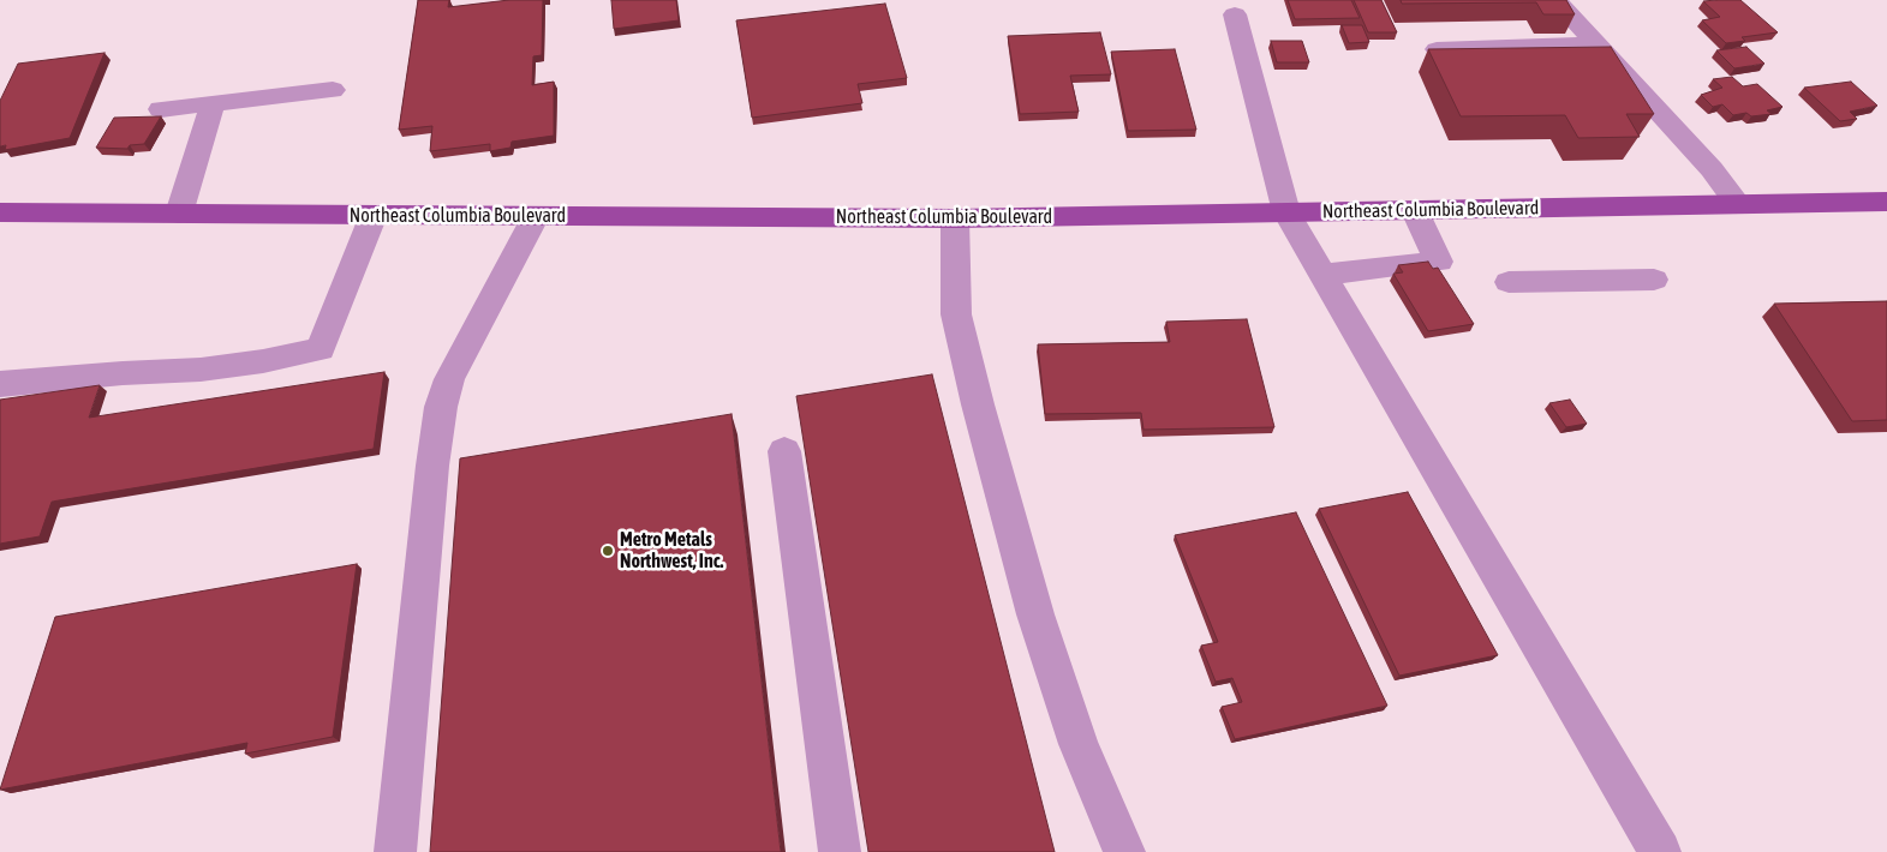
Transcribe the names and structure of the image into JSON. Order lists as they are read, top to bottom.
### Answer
{
  "streets": {
    "main road": ["Northeast Columbia Boulevard"]
  },
  "places": ["Metro Metals Northwest, Inc."]
}
